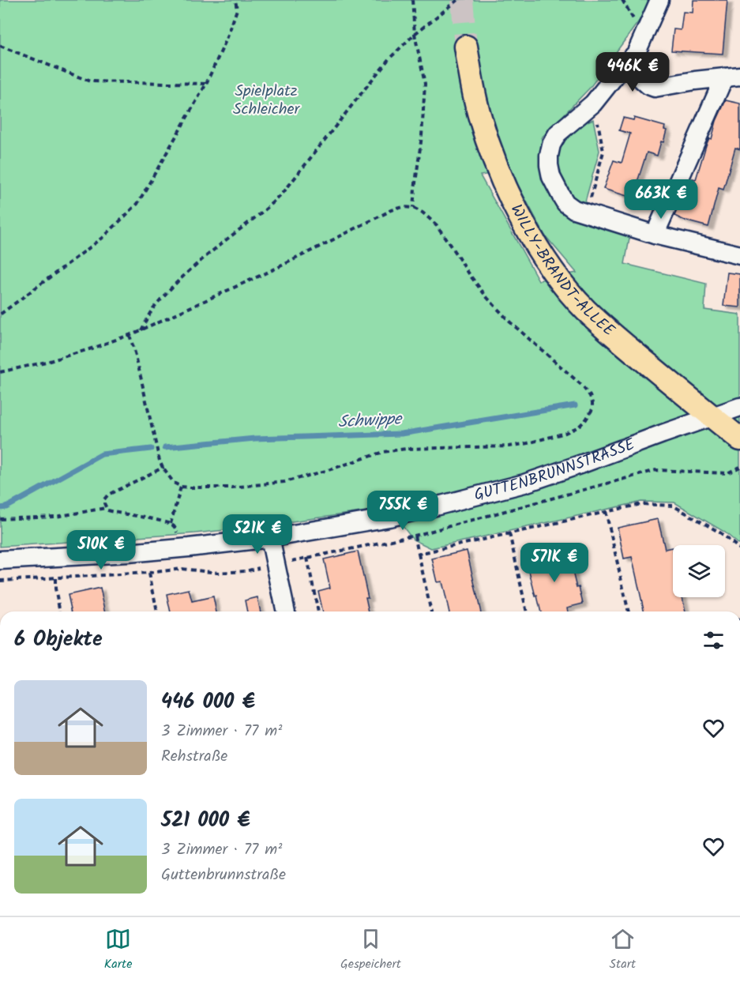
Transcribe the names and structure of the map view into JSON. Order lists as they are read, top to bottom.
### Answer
{
  "streets": {
    "main road": ["WILLY-BRANDT-ALLEE"],
    "street": ["GUTTENBRUNNSTRASSE"]
  },
  "crossings": [
    ["WILLY-BRANDT-ALLEE", "GUTTENBRUNNSTRASSE"]
  ],
  "water": ["Schwippe"],
  "parks": ["Spielplatz Schleicher"],
  "page": {
    "price": [
      "446K €",
      "663K €",
      "755K €",
      "521K €",
      "510K €",
      "571K €"
    ],
    "heading": "6 Objekte",
    "list": [
      {
        "name": "446 000 €",
        "note": "3 Zimmer · 77 m² · Rehstraße"
      },
      {
        "name": "521 000 €",
        "note": "3 Zimmer · 77 m² · Guttenbrunnstraße"
      }
    ],
    "tabs": ["Karte", "Gespeichert", "Start"]
  }
}
